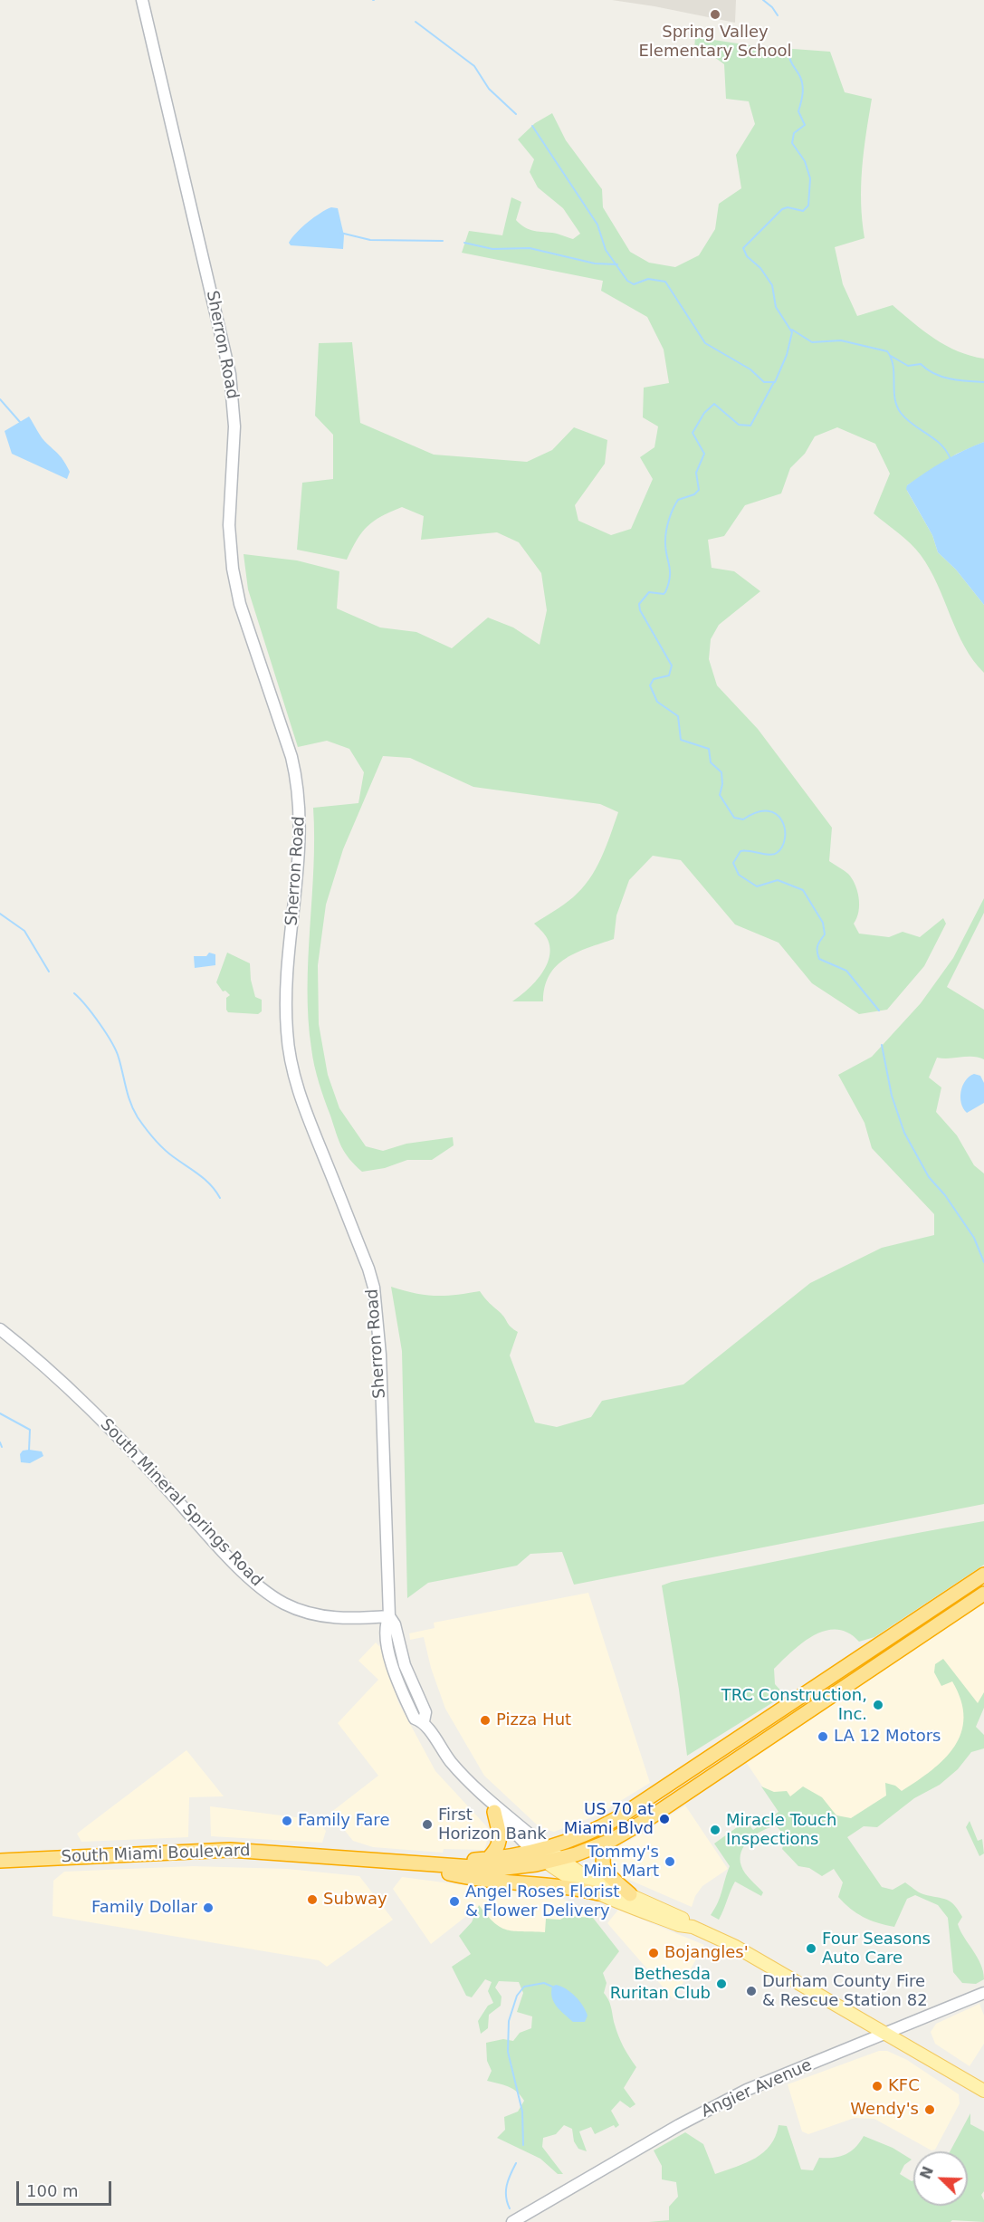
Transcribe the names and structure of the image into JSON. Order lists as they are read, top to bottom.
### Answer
{
  "streets": {
    "highway": ["South Miami Boulevard"],
    "main road": ["Sherron Road", "South Mineral Springs Road", "Angier Avenue"]
  },
  "crossings": [
    ["Sherron Road", "South Mineral Springs Road"],
    ["Sherron Road", "South Miami Boulevard"]
  ],
  "places": [
    "Spring Valley Elementary School",
    "TRC Construction, Inc.",
    "Pizza Hut",
    "LA 12 Motors",
    "US 70 at Miami Blvd",
    "Family Fare",
    "First Horizon Bank",
    "Miracle Touch Inspections",
    "Tommy's Mini Mart",
    "Subway",
    "Angel Roses Florist & Flower Delivery",
    "Family Dollar",
    "Four Seasons Auto Care",
    "Bojangles'",
    "Bethesda Ruritan Club",
    "Durham County Fire & Rescue Station 82",
    "KFC",
    "Wendy's"
  ],
  "scale_bar": "100 m",
  "north": "top left"
}
